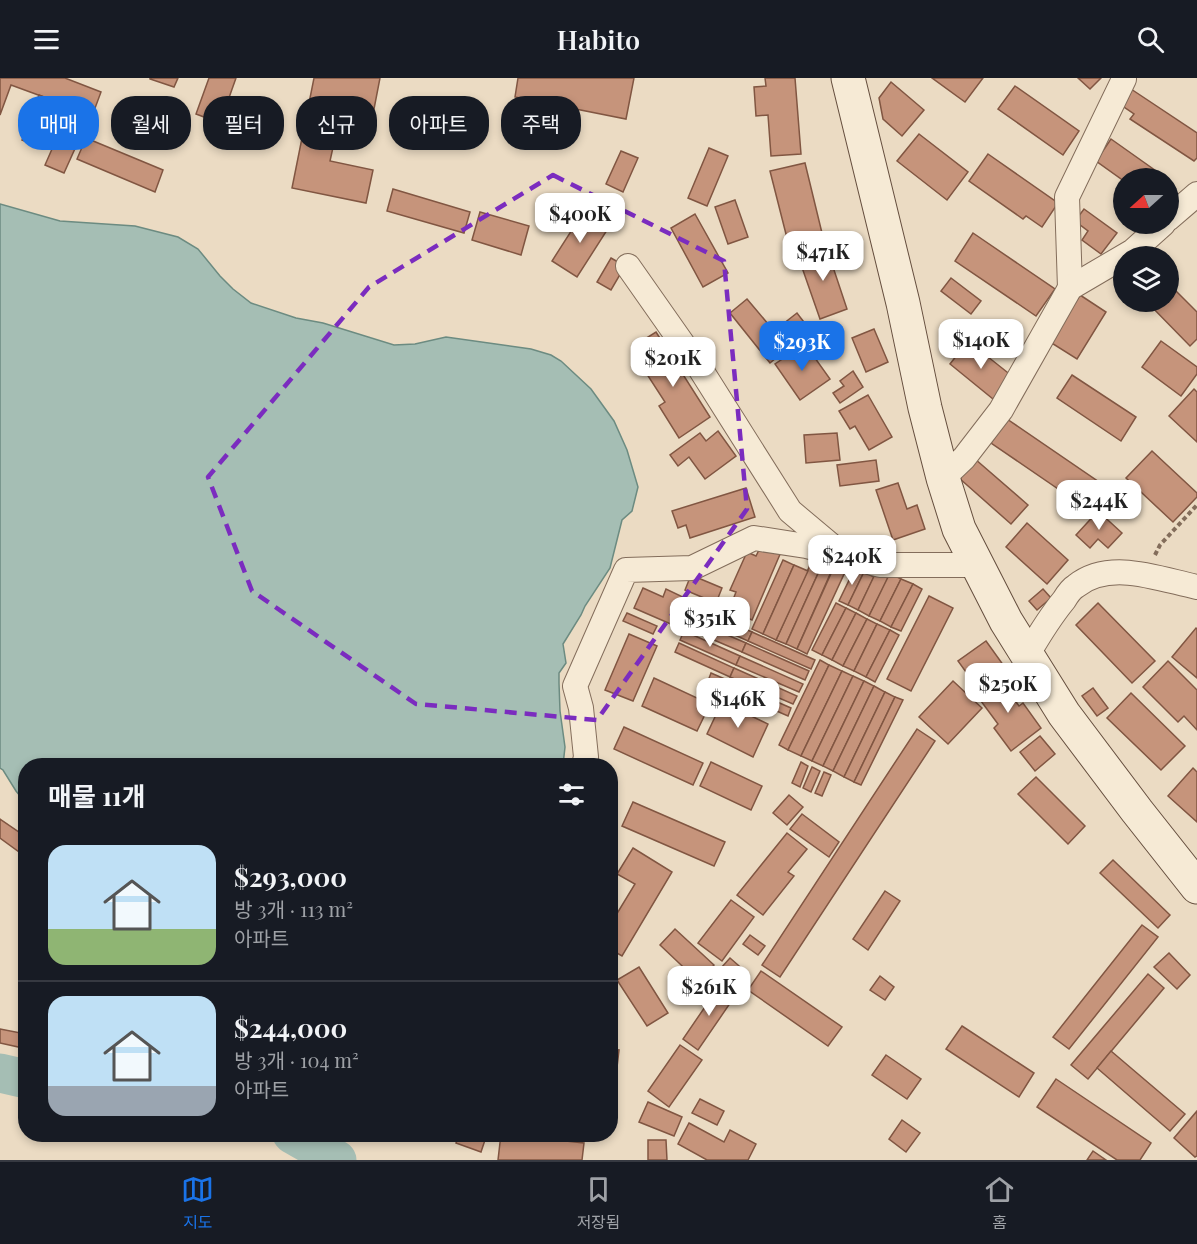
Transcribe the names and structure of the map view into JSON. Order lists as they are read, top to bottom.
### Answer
{
  "north": "left",
  "page": {
    "header": "Habito",
    "chip": [
      "매매",
      "월세",
      "필터",
      "신규",
      "아파트",
      "주택"
    ],
    "price": [
      "$400K",
      "$471K",
      "$140K",
      "$293K",
      "$201K",
      "$244K",
      "$240K",
      "$351K",
      "$250K",
      "$146K",
      "$261K"
    ],
    "heading": "매물 11개",
    "list": [
      {
        "name": "$293,000",
        "note": "방 3개 · 113 m² · 아파트"
      },
      {
        "name": "$244,000",
        "note": "방 3개 · 104 m² · 아파트"
      }
    ],
    "tabs": ["지도", "저장됨", "홈"]
  }
}
